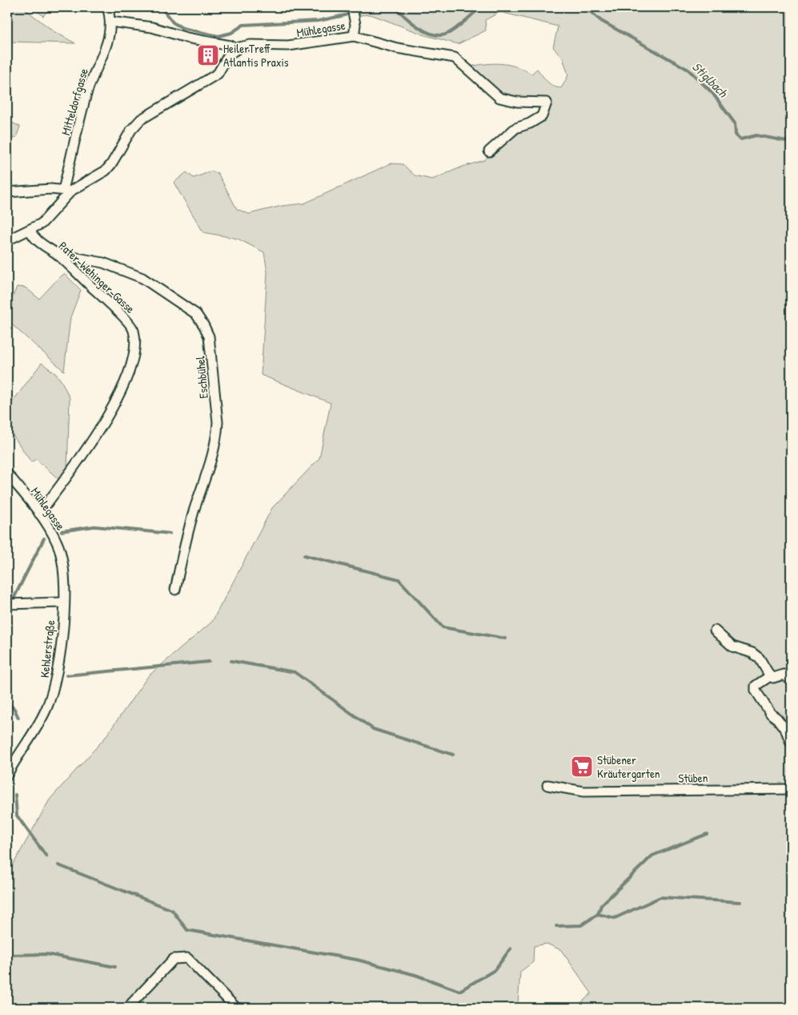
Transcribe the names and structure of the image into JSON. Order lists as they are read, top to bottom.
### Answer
{
  "streets": {
    "street": [
      "Mühlegasse",
      "Mitteldorfgasse",
      "Pater-Wehinger-Gasse",
      "Eschbühel",
      "Kehlerstraße",
      "Stüben"
    ]
  },
  "crossings": [
    ["Mühlegasse", "Pater-Wehinger-Gasse"],
    ["Mühlegasse", "Kehlerstraße"],
    ["Pater-Wehinger-Gasse", "Eschbühel"]
  ],
  "water": ["Stiglbach"],
  "places": {
    "building": ["HeilerTreff Atlantis Praxis"],
    "supermarket": ["Stübener Kräutergarten"]
  }
}
